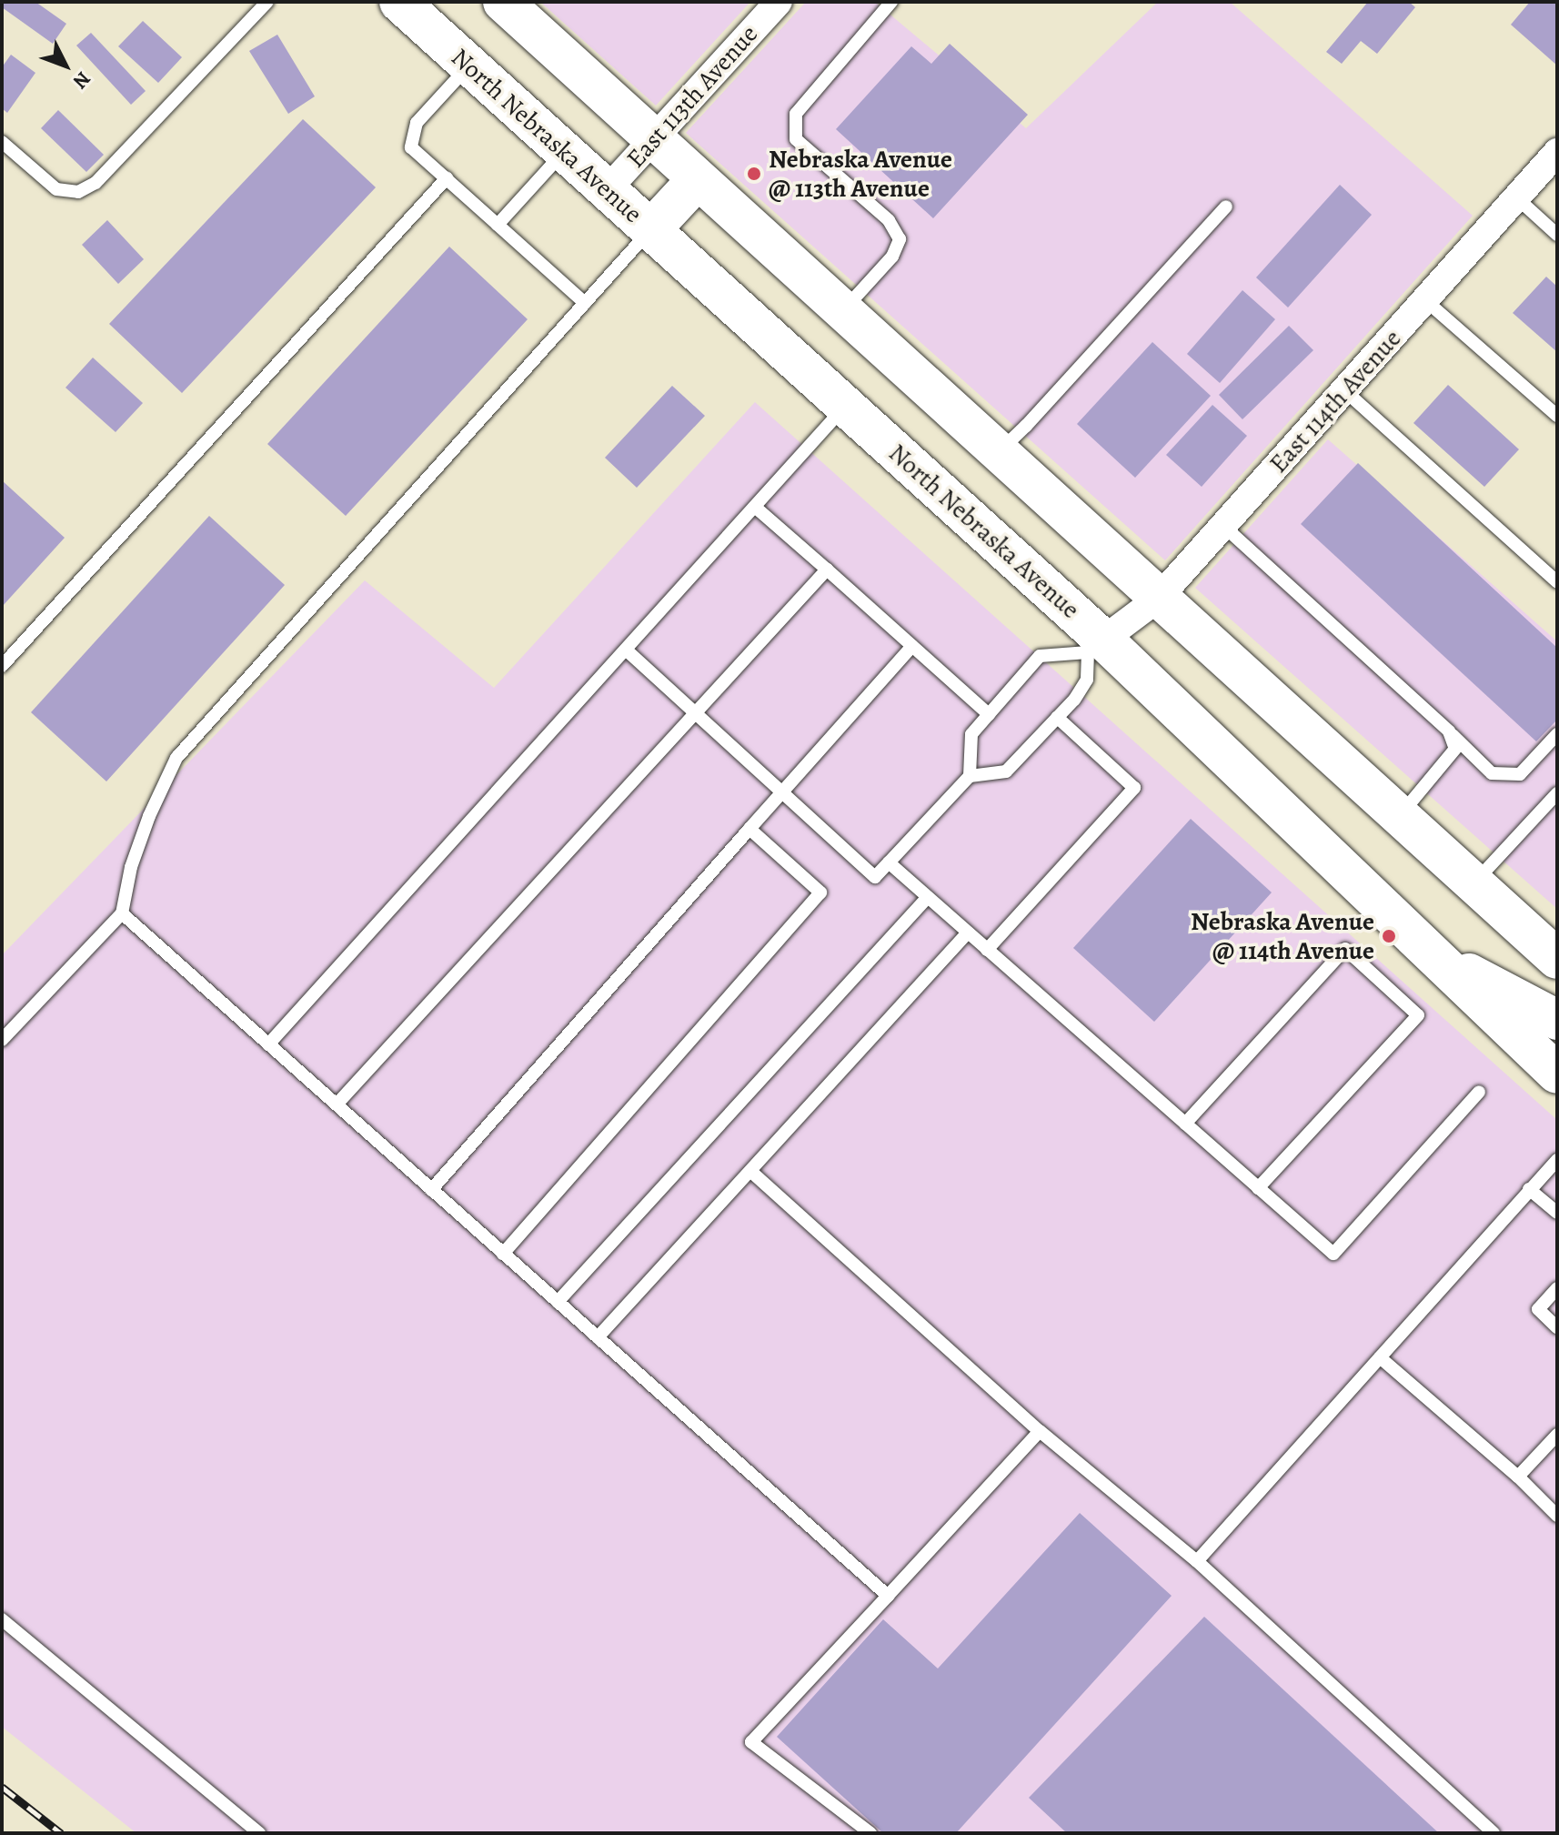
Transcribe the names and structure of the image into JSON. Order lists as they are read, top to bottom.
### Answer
{
  "streets": {
    "main road": ["North Nebraska Avenue"],
    "street": ["East 113th Avenue", "East 114th Avenue"]
  },
  "crossings": [
    ["East 113th Avenue", "North Nebraska Avenue"],
    ["North Nebraska Avenue", "East 114th Avenue"]
  ],
  "places": ["Nebraska Avenue @ 113th Avenue", "Nebraska Avenue @ 114th Avenue"],
  "north": "bottom right"
}
